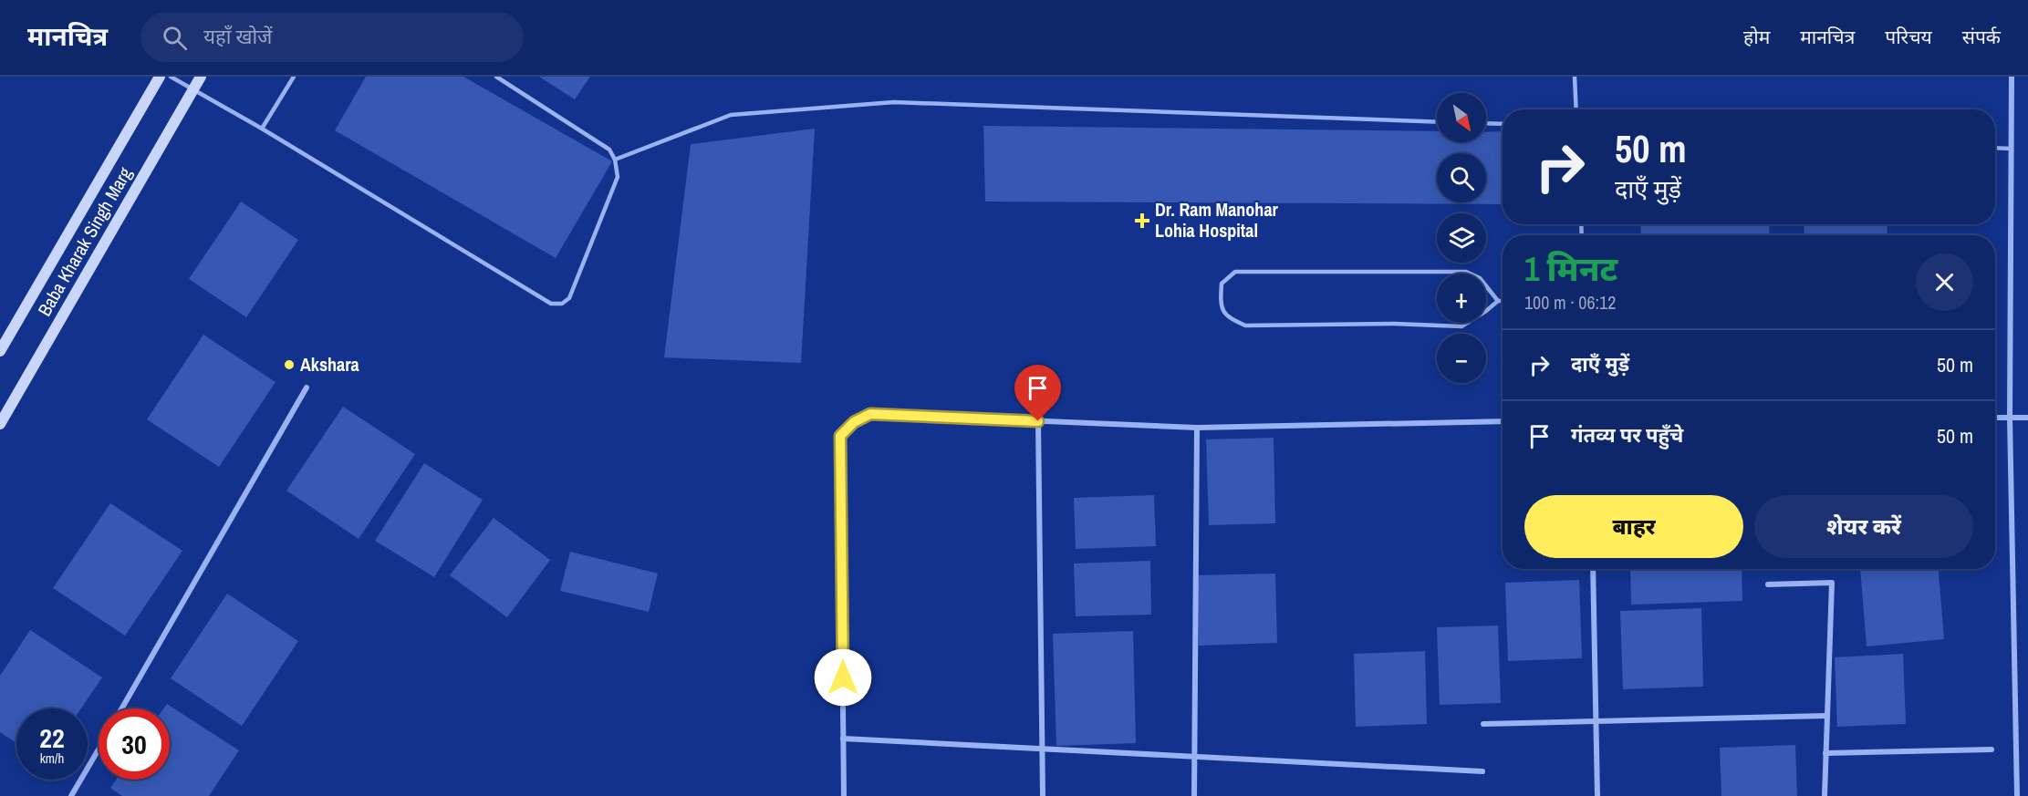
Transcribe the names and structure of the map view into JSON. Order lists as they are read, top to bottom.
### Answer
{
  "streets": {
    "main road": ["Baba Kharak Singh Marg"]
  },
  "places": {
    "health": ["Dr. Ram Manohar Lohia Hospital"],
    "other": ["Akshara"]
  },
  "north": "bottom right",
  "page": {
    "header": "मानचित्र",
    "search": "यहाँ खोजें",
    "nav": [
      "होम",
      "मानचित्र",
      "परिचय",
      "संपर्क"
    ],
    "map_buttons": ["+", "−"],
    "turn": ["50 m", "दाएँ मुड़ें"],
    "heading": ["1 मिनट", "100 m · 06:12"],
    "list": [
      {
        "name": "दाएँ मुड़ें",
        "value": "50 m"
      },
      {
        "name": "गंतव्य पर पहुँचे",
        "value": "50 m"
      }
    ],
    "buttons": ["बाहर", "शेयर करें"],
    "speed": "22 km/h",
    "limit": "30"
  }
}
